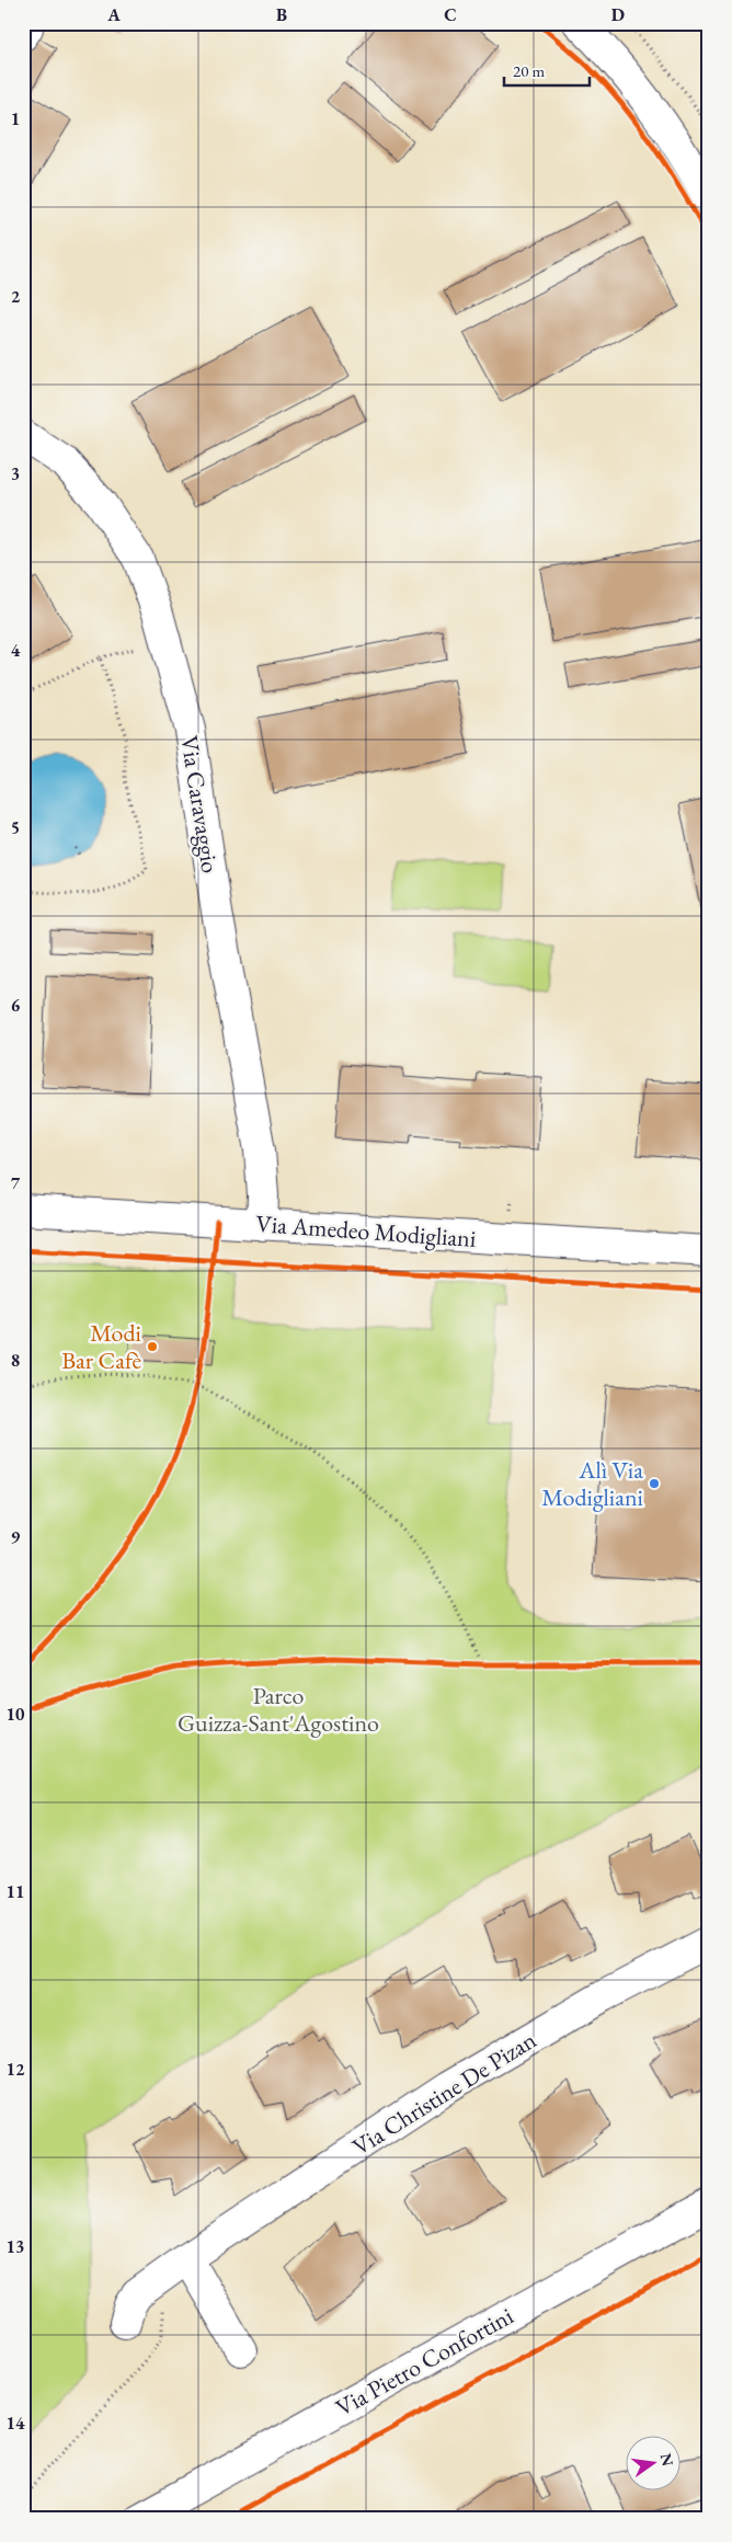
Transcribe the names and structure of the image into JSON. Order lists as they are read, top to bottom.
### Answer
{
  "streets": {
    "street": [
      "Via Caravaggio",
      "Via Amedeo Modigliani",
      "Via Christine De Pizan",
      "Via Pietro Confortini"
    ]
  },
  "crossings": [
    ["Via Caravaggio", "Via Amedeo Modigliani"]
  ],
  "parks": ["Parco Guizza-Sant'Agostino"],
  "places": ["Modi Bar Cafè", "Alì Via Modigliani"],
  "scale_bar": "20 m",
  "north": "right",
  "grid": {
    "columns": [
      "A",
      "B",
      "C",
      "D"
    ],
    "rows": [
      "1",
      "2",
      "3",
      "4",
      "5",
      "6",
      "7",
      "8",
      "9",
      "10",
      "11",
      "12",
      "13",
      "14"
    ]
  }
}
